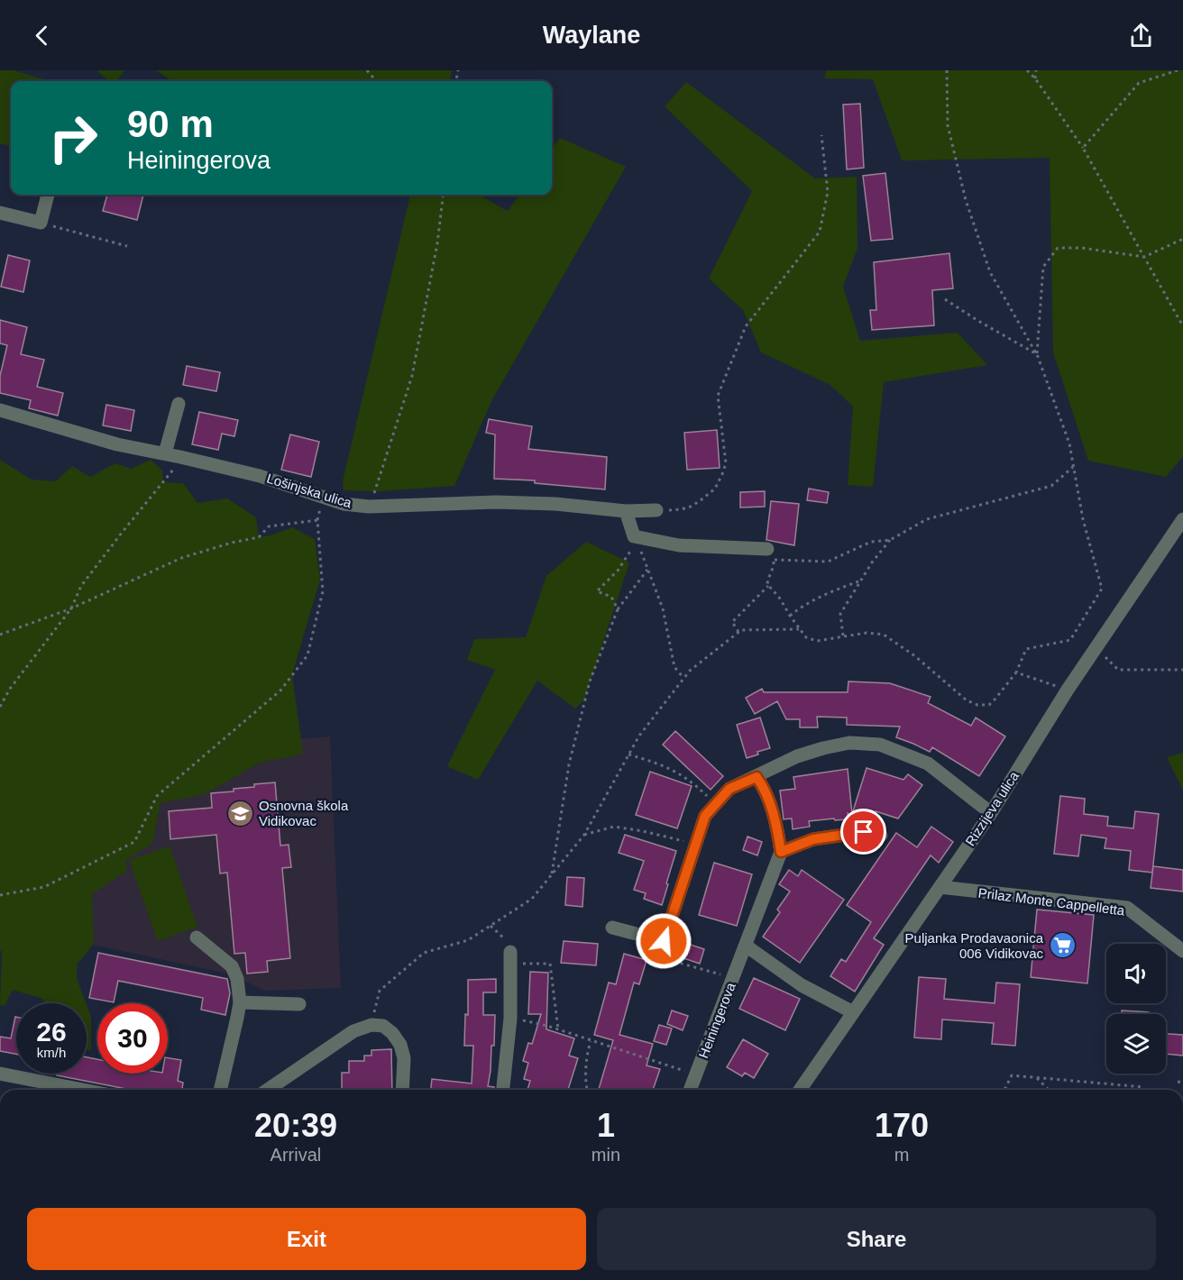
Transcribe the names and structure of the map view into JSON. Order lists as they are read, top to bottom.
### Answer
{
  "streets": {
    "street": [
      "Lošinjska ulica",
      "Rizzijeva ulica",
      "Prilaz Monte Cappelletta",
      "Heiningerova"
    ]
  },
  "crossings": [
    ["Rizzijeva ulica", "Prilaz Monte Cappelletta"]
  ],
  "places": {
    "school or university": ["Osnovna škola Vidikovac"],
    "supermarket": ["Puljanka Prodavaonica 006 Vidikovac"]
  },
  "page": {
    "header": "Waylane",
    "turn": ["90 m", "Heiningerova"],
    "speed": "26 km/h",
    "limit": "30",
    "eta": [
      "20:39",
      "Arrival",
      "1",
      "min",
      "170",
      "m"
    ],
    "buttons": ["Exit", "Share"]
  }
}
